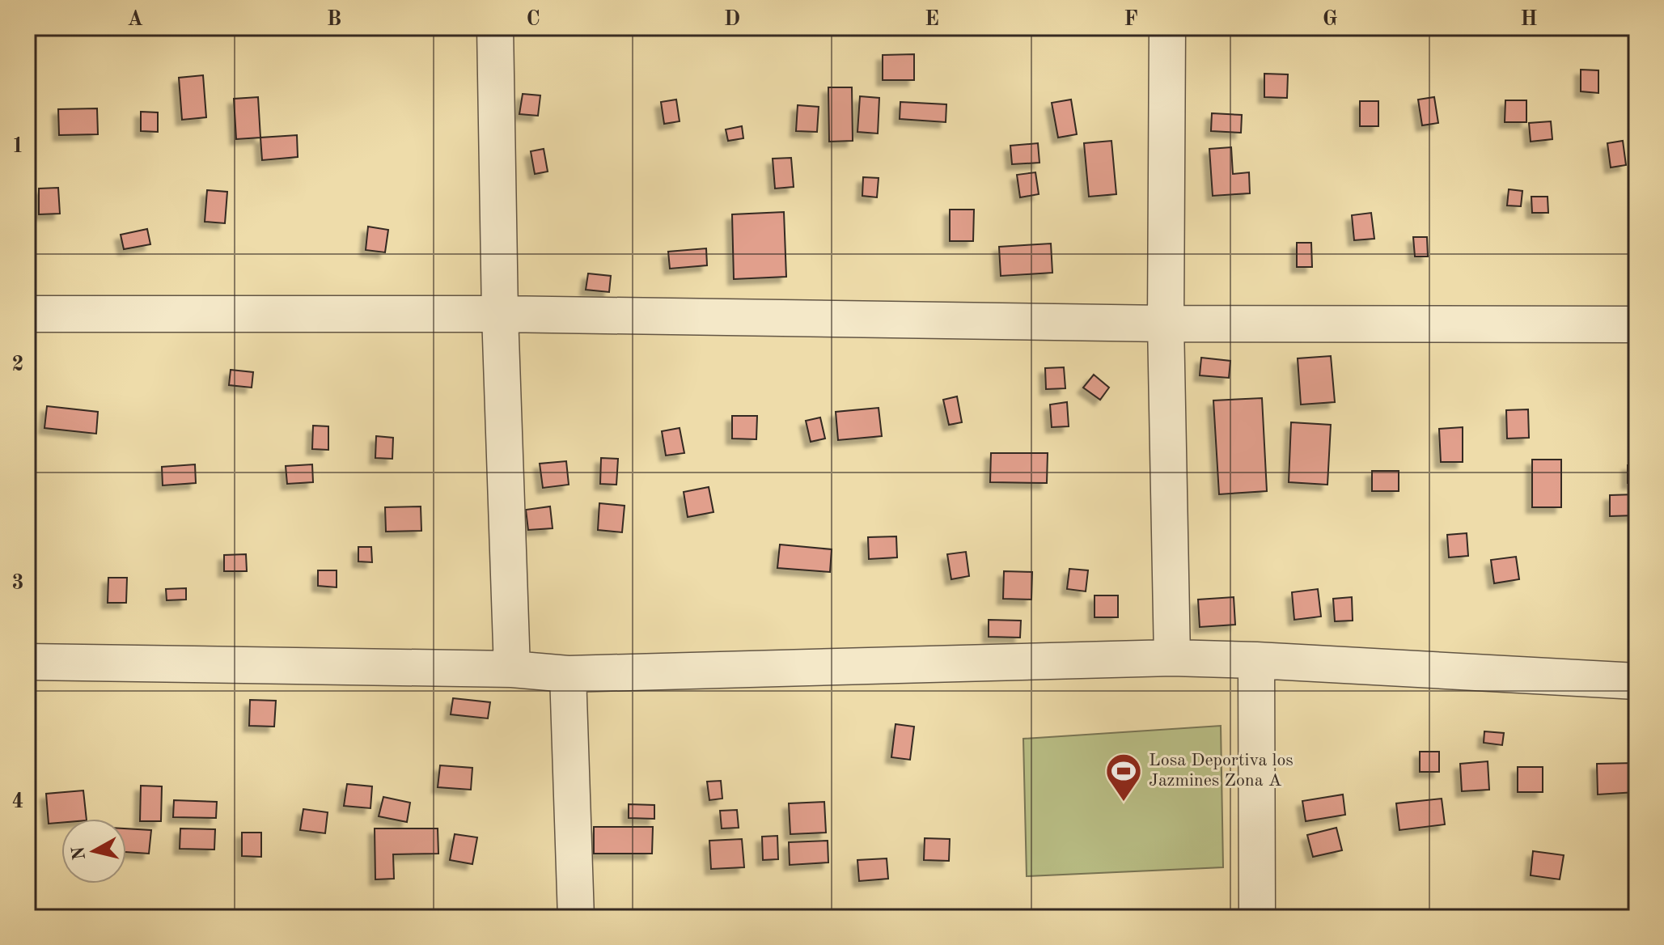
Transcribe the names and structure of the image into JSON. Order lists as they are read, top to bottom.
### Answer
{
  "places": {
    "sports": ["Losa Deportiva los Jazmines Zona A"]
  },
  "north": "left",
  "grid": {
    "columns": [
      "A",
      "B",
      "C",
      "D",
      "E",
      "F",
      "G",
      "H"
    ],
    "rows": [
      "1",
      "2",
      "3",
      "4"
    ]
  }
}
